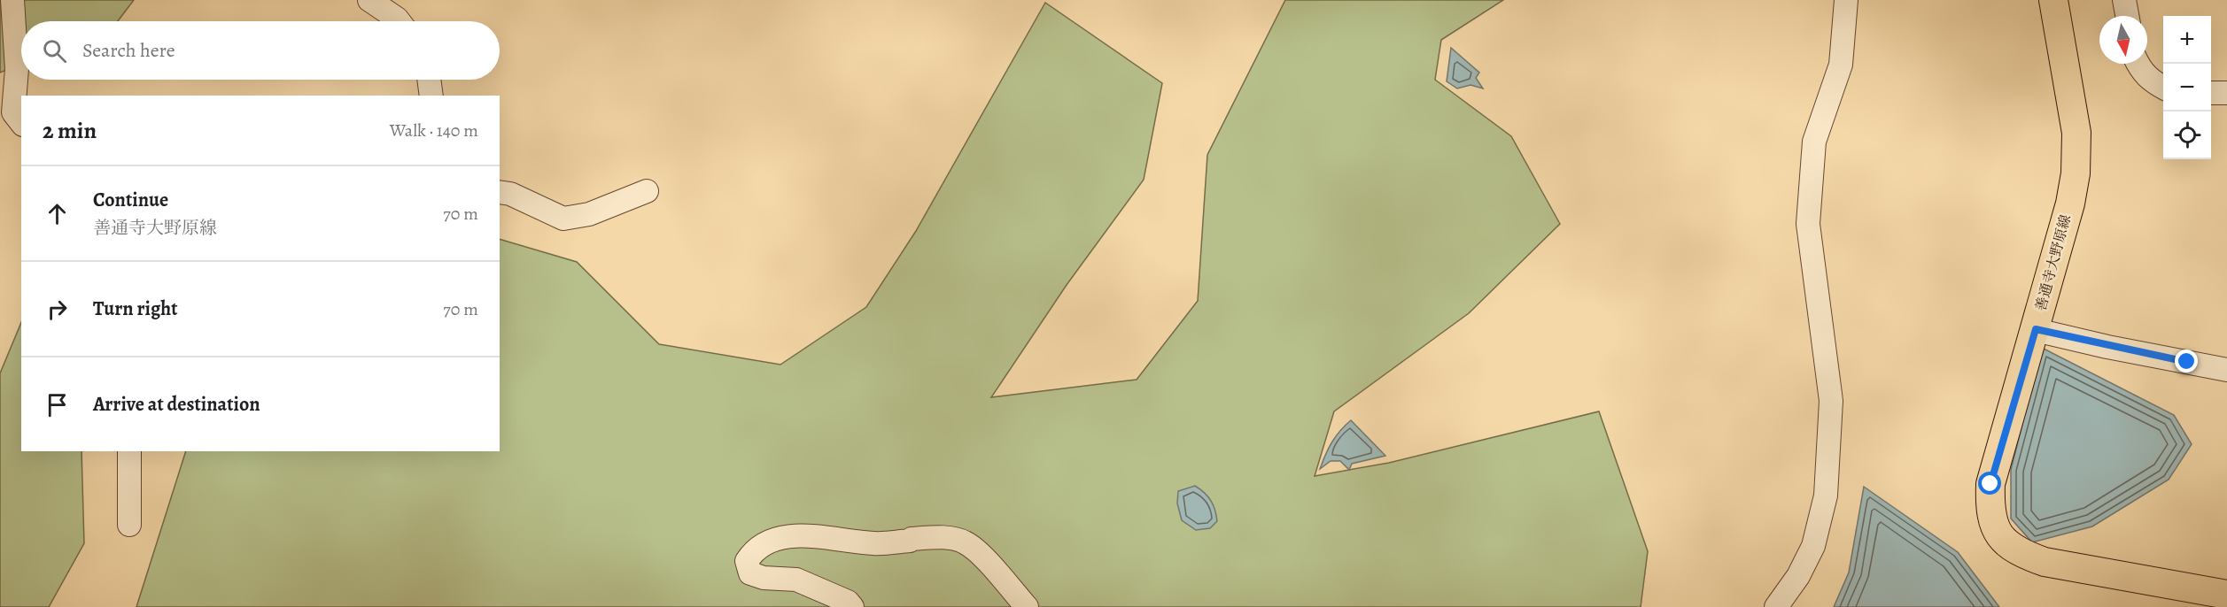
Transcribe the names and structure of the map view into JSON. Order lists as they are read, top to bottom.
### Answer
{
  "streets": {
    "main road": ["善通寺大野原線"]
  },
  "north": "bottom",
  "page": {
    "map_buttons": ["+", "−"],
    "search": "Search here",
    "heading": ["2 min", "Walk · 140 m"],
    "list": [
      ["Continue", "善通寺大野原線", "70 m"],
      ["Turn right", "70 m"],
      "Arrive at destination"
    ]
  }
}
